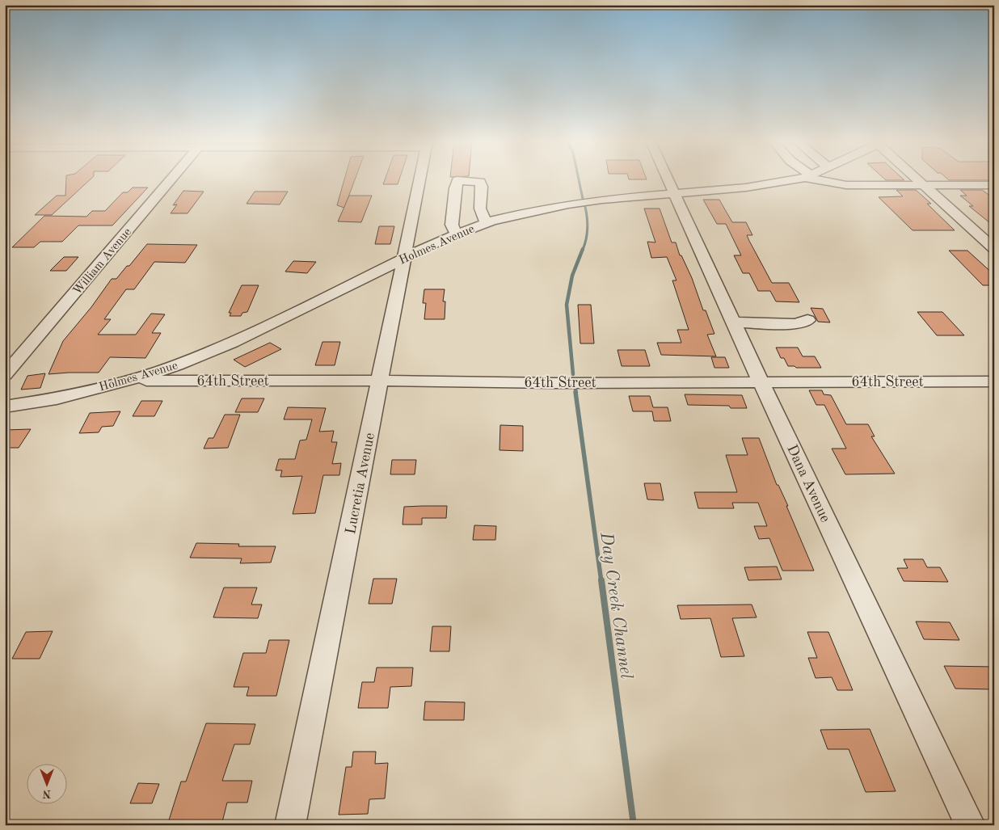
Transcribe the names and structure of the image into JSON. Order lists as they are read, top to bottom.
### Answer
{
  "streets": {
    "street": [
      "Holmes Avenue",
      "William Avenue",
      "64th Street",
      "Lucretia Avenue",
      "Dana Avenue"
    ]
  },
  "crossings": [
    ["Holmes Avenue", "64th Street"],
    ["Holmes Avenue", "Lucretia Avenue"],
    ["Holmes Avenue", "Dana Avenue"],
    ["64th Street", "Lucretia Avenue"],
    ["64th Street", "Dana Avenue"]
  ],
  "water": ["Day Creek Channel"],
  "north": "bottom"
}
